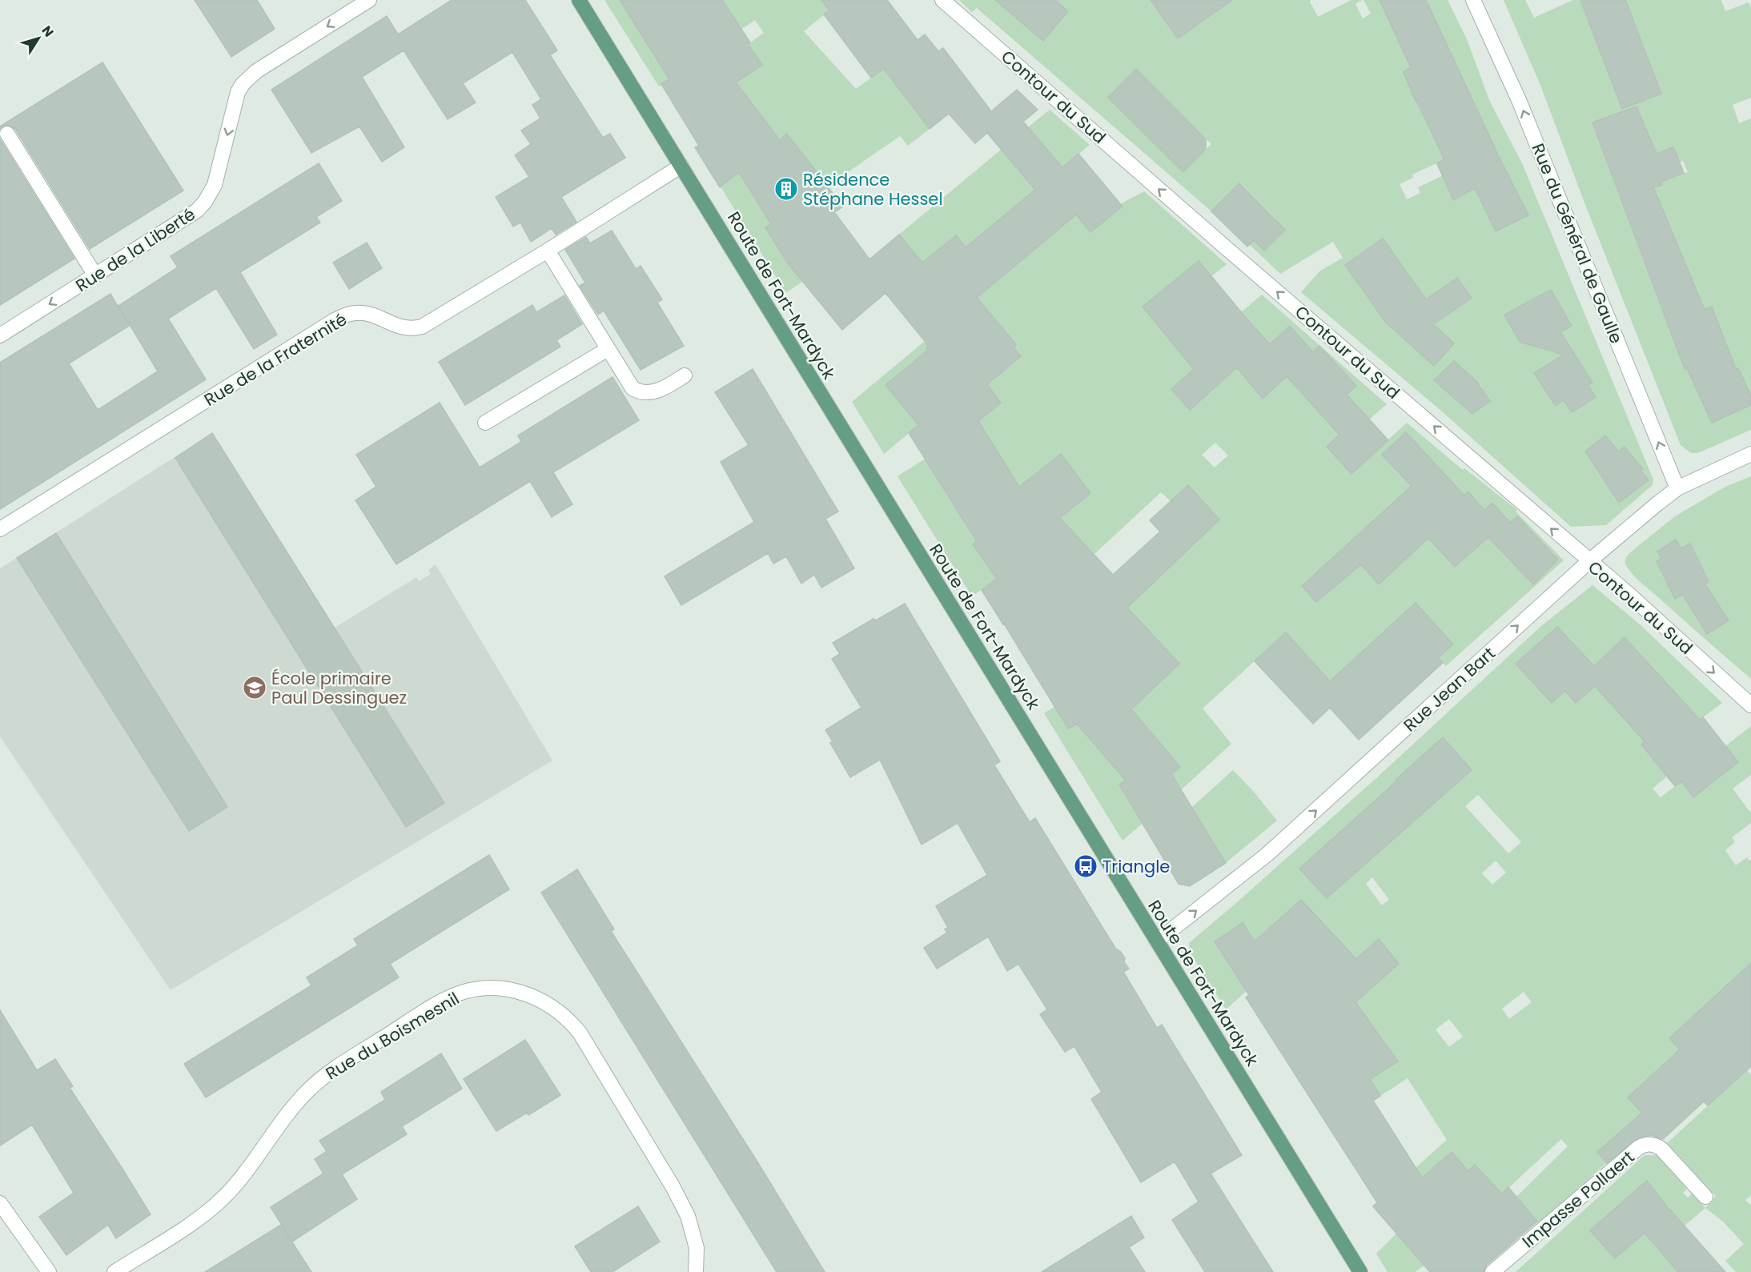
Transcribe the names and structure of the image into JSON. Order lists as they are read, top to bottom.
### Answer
{
  "streets": {
    "main road": ["Route de Fort-Mardyck"],
    "street": [
      "Contour du Sud",
      "Rue du Général de Gaulle",
      "Rue de la Liberté",
      "Rue de la Fraternité",
      "Rue Jean Bart",
      "Rue du Boismesnil",
      "Impasse Pollaert"
    ]
  },
  "crossings": [
    ["Contour du Sud", "Rue Jean Bart"],
    ["Rue du Général de Gaulle", "Rue Jean Bart"],
    ["Route de Fort-Mardyck", "Rue de la Fraternité"],
    ["Route de Fort-Mardyck", "Rue Jean Bart"]
  ],
  "one_way": ["Rue du Général de Gaulle", "Rue de la Liberté", "Rue Jean Bart"],
  "places": {
    "building": ["Résidence Stéphane Hessel"],
    "school or university": ["École primaire Paul Dessinguez"],
    "bus stop": ["Triangle"]
  },
  "north": "top right"
}
